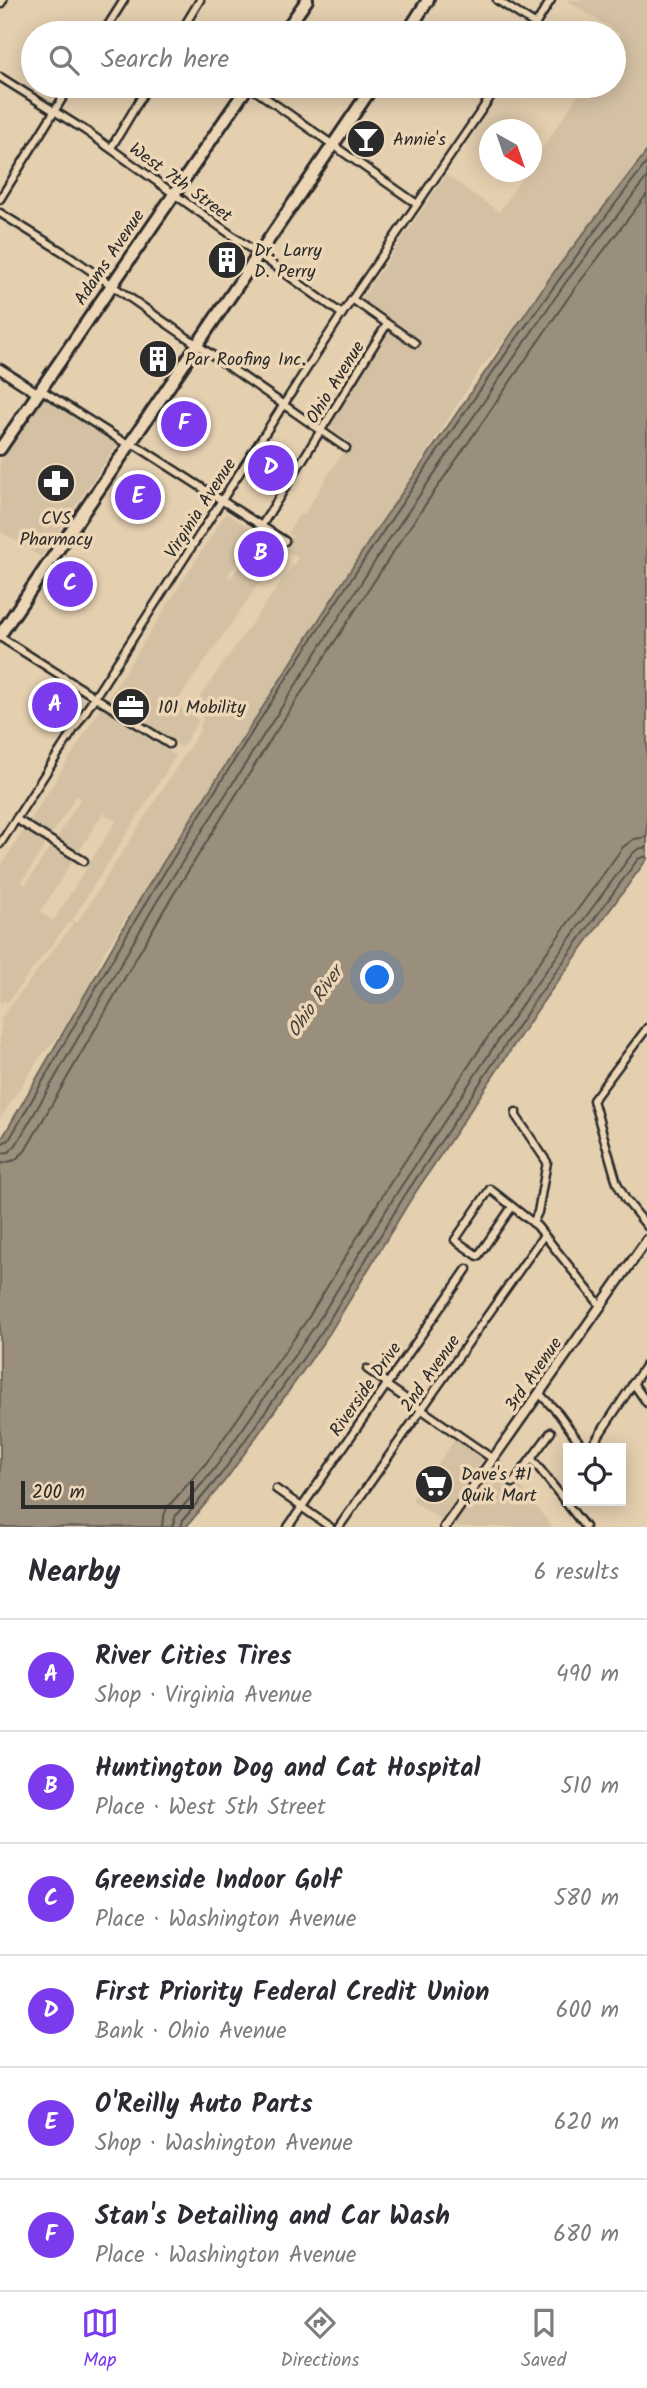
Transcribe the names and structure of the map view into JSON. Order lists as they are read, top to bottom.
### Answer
{
  "streets": {
    "main road": ["Adams Avenue"],
    "street": [
      "West 7th Street",
      "Ohio Avenue",
      "Virginia Avenue",
      "2nd Avenue",
      "3rd Avenue",
      "Riverside Drive"
    ]
  },
  "crossings": [
    ["West 7th Street", "Adams Avenue"],
    ["West 7th Street", "Virginia Avenue"]
  ],
  "water": ["Ohio River"],
  "places": {
    "bar": ["Annie's"],
    "building": ["Dr. Larry D. Perry", "Par Roofing Inc."],
    "pharmacy": ["CVS Pharmacy"],
    "office": ["101 Mobility"],
    "supermarket": ["Dave's #1 Quik Mart"]
  },
  "scale_bar": "200 m",
  "north": "bottom right",
  "page": {
    "search": "Search here",
    "pins": [
      "F",
      "D",
      "E",
      "B",
      "C",
      "A"
    ],
    "scale": "200 m",
    "heading": ["Nearby", "6 results"],
    "list": [
      {
        "mark": "A",
        "name": "River Cities Tires",
        "note": "Shop · Virginia Avenue",
        "value": "490 m"
      },
      {
        "mark": "B",
        "name": "Huntington Dog and Cat Hospital",
        "note": "Place · West 5th Street",
        "value": "510 m"
      },
      {
        "mark": "C",
        "name": "Greenside Indoor Golf",
        "note": "Place · Washington Avenue",
        "value": "580 m"
      },
      {
        "mark": "D",
        "name": "First Priority Federal Credit Union",
        "note": "Bank · Ohio Avenue",
        "value": "600 m"
      },
      {
        "mark": "E",
        "name": "O'Reilly Auto Parts",
        "note": "Shop · Washington Avenue",
        "value": "620 m"
      },
      {
        "mark": "F",
        "name": "Stan's Detailing and Car Wash",
        "note": "Place · Washington Avenue",
        "value": "680 m"
      }
    ],
    "nav": ["Map", "Directions", "Saved"]
  }
}
